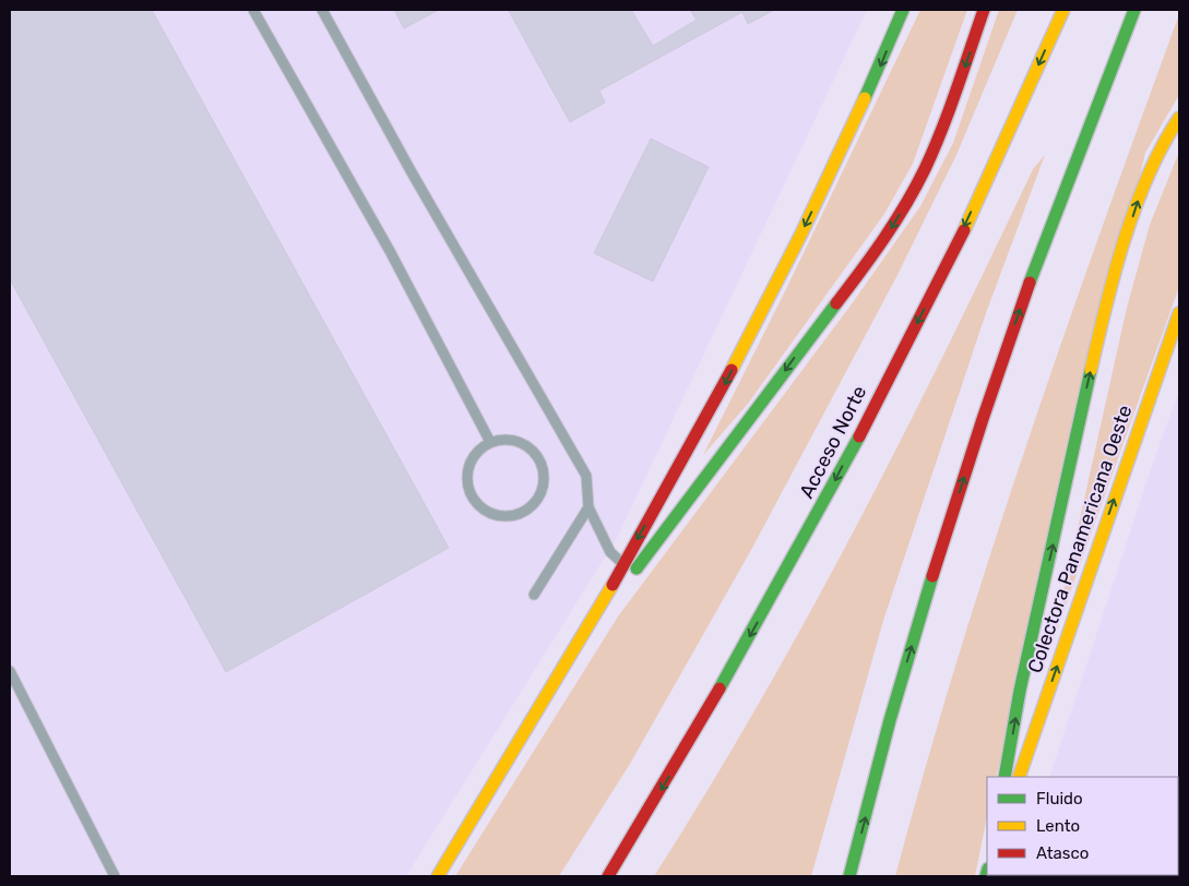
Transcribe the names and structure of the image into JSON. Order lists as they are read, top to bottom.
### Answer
{
  "streets": {
    "main road": ["Acceso Norte", "Colectora Panamericana Oeste"]
  },
  "legend": ["Fluido", "Lento", "Atasco"]
}
